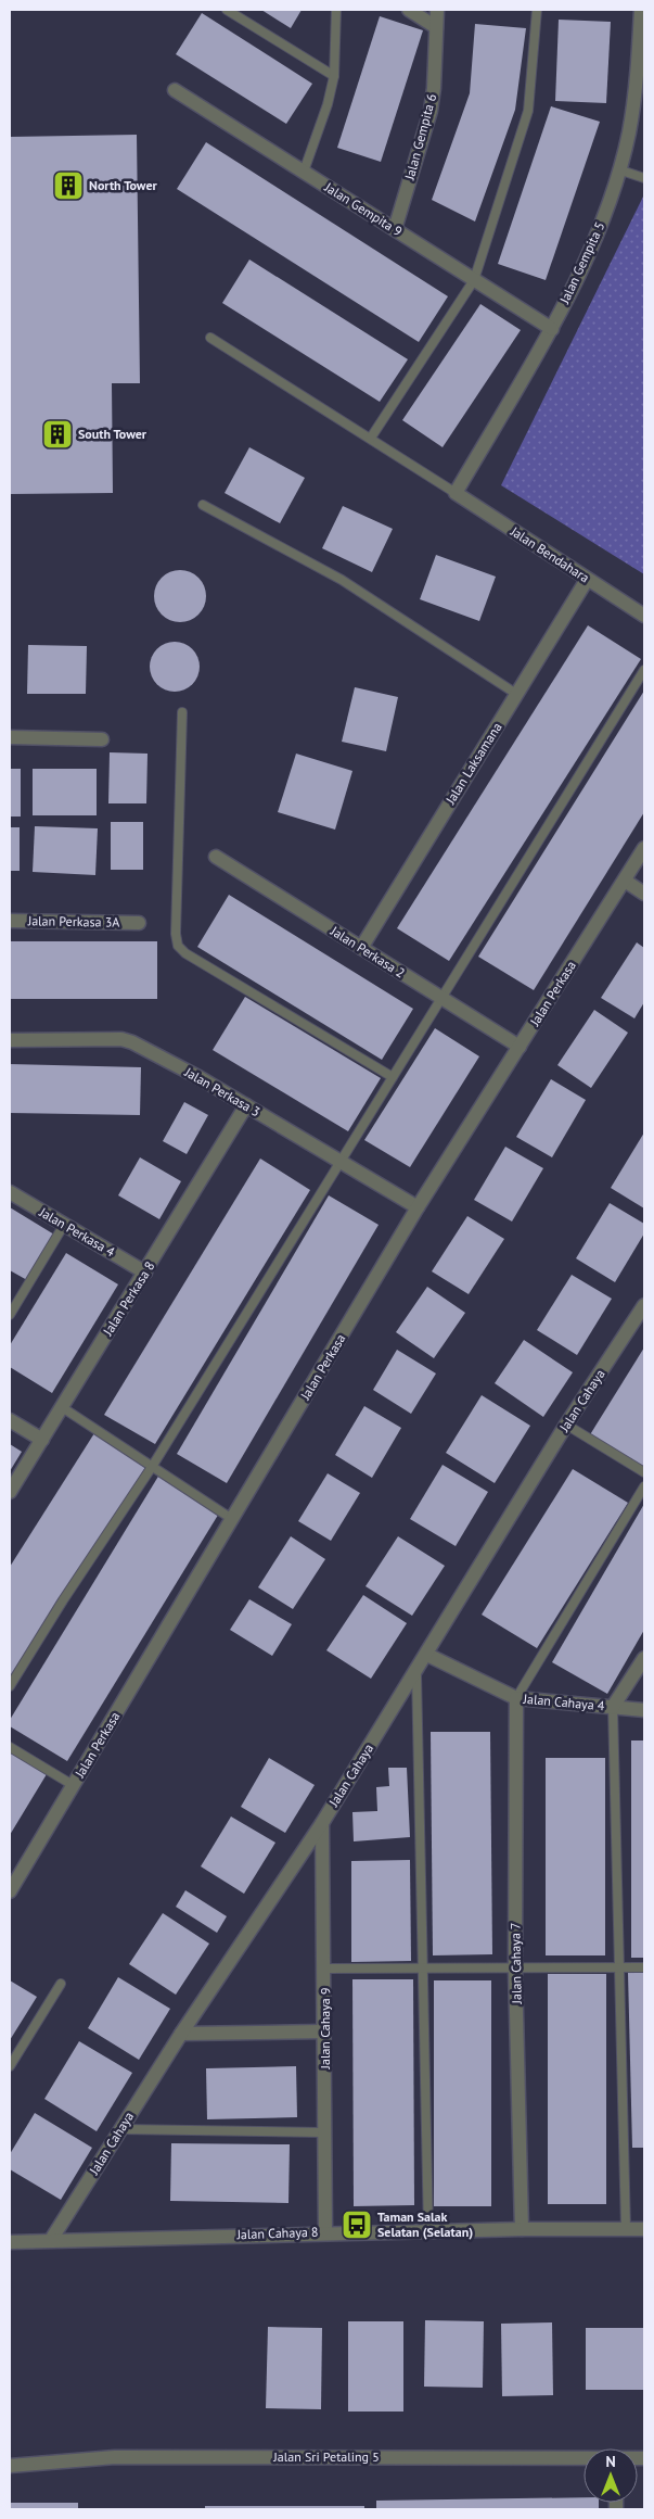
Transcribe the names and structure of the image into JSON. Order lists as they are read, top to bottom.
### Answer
{
  "streets": {
    "street": [
      "Jalan Gempita 6",
      "Jalan Gempita 9",
      "Jalan Gempita 5",
      "Jalan Bendahara",
      "Jalan Laksamana",
      "Jalan Perkasa 3A",
      "Jalan Perkasa 2",
      "Jalan Perkasa",
      "Jalan Perkasa 3",
      "Jalan Perkasa 4",
      "Jalan Perkasa 8",
      "Jalan Cahaya",
      "Jalan Cahaya 4",
      "Jalan Cahaya 7",
      "Jalan Cahaya 9",
      "Jalan Cahaya 8",
      "Jalan Sri Petaling 5"
    ]
  },
  "crossings": [
    ["Jalan Gempita 6", "Jalan Gempita 9"],
    ["Jalan Gempita 9", "Jalan Gempita 5"],
    ["Jalan Gempita 5", "Jalan Bendahara"],
    ["Jalan Bendahara", "Jalan Laksamana"],
    ["Jalan Laksamana", "Jalan Perkasa 2"],
    ["Jalan Perkasa 2", "Jalan Perkasa"],
    ["Jalan Perkasa", "Jalan Perkasa 3"],
    ["Jalan Perkasa 3", "Jalan Perkasa 8"],
    ["Jalan Perkasa 4", "Jalan Perkasa 8"],
    ["Jalan Cahaya", "Jalan Cahaya 4"],
    ["Jalan Cahaya", "Jalan Cahaya 9"],
    ["Jalan Cahaya", "Jalan Cahaya 8"],
    ["Jalan Cahaya 4", "Jalan Cahaya 7"],
    ["Jalan Cahaya 7", "Jalan Cahaya 8"],
    ["Jalan Cahaya 9", "Jalan Cahaya 8"]
  ],
  "places": {
    "building": ["North Tower", "South Tower"],
    "bus stop": ["Taman Salak Selatan (Selatan)"]
  },
  "north": "top"
}
